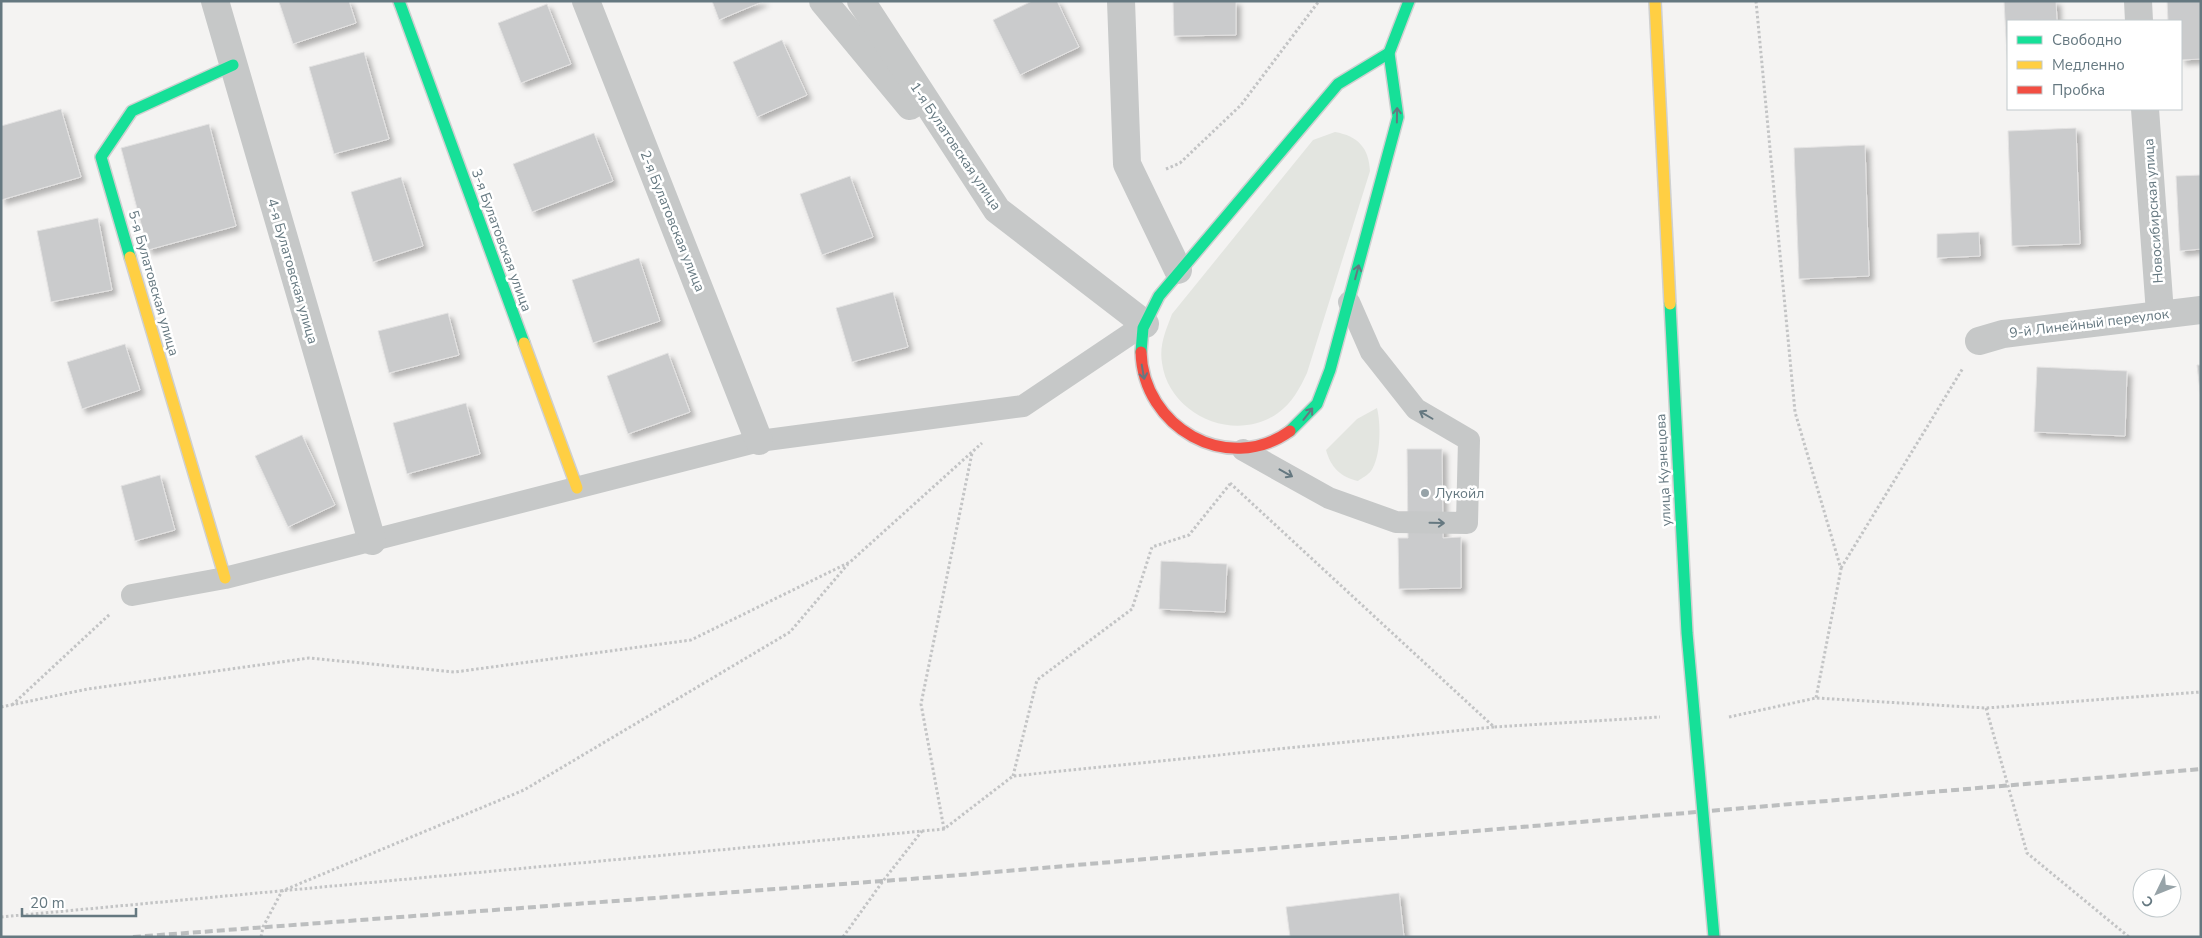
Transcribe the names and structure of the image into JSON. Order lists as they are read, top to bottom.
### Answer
{
  "streets": {
    "street": [
      "1-я Булатовская улица",
      "Новосибирская улица",
      "2-я Булатовская улица",
      "3-я Булатовская улица",
      "4-я Булатовская улица",
      "5-я Булатовская улица",
      "9-й Линейный переулок",
      "улица Кузнецова"
    ]
  },
  "crossings": [
    ["Новосибирская улица", "9-й Линейный переулок"],
    ["4-я Булатовская улица", "5-я Булатовская улица"]
  ],
  "places": ["Лукойл"],
  "legend": ["Свободно", "Медленно", "Пробка"],
  "scale_bar": "20 m",
  "north": "bottom left"
}
